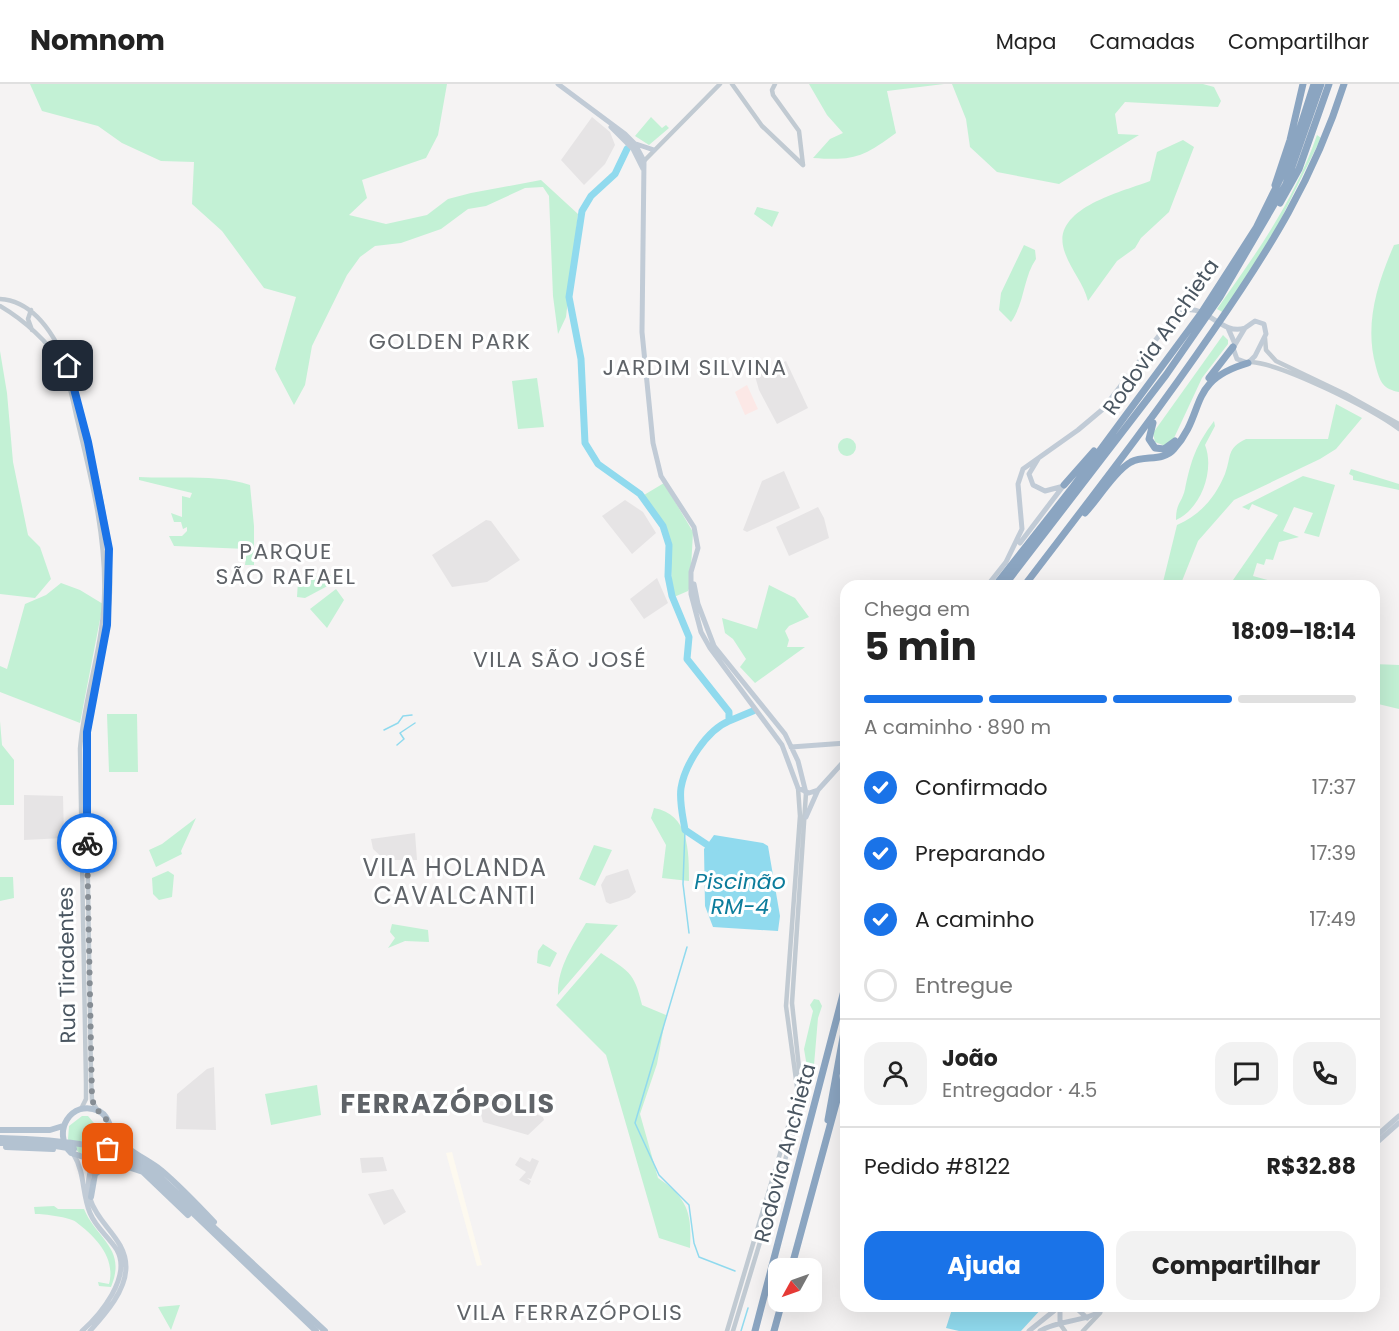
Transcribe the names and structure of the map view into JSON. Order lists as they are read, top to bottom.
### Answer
{
  "streets": {
    "highway": ["Rodovia Anchieta"],
    "street": ["Rua Tiradentes"]
  },
  "districts": [
    "GOLDEN PARK",
    "JARDIM SILVINA",
    "PARQUE SÃO RAFAEL",
    "VILA SÃO JOSÉ",
    "VILA HOLANDA CAVALCANTI",
    "FERRAZÓPOLIS",
    "VILA FERRAZÓPOLIS"
  ],
  "water": ["Piscinão RM-4"],
  "north": "bottom left",
  "page": {
    "header": "Nomnom",
    "nav": ["Mapa", "Camadas", "Compartilhar"],
    "heading": ["5 min", "Chega em", "18:09–18:14"],
    "panel": [
      "João",
      "Entregador · 4.5",
      "Pedido #8122",
      "R$32.88"
    ],
    "bar": "A caminho · 890 m",
    "list": [
      ["Confirmado", "17:37"],
      ["Preparando", "17:39"],
      ["A caminho", "17:49"],
      "Entregue"
    ],
    "buttons": ["Ajuda", "Compartilhar"]
  }
}
